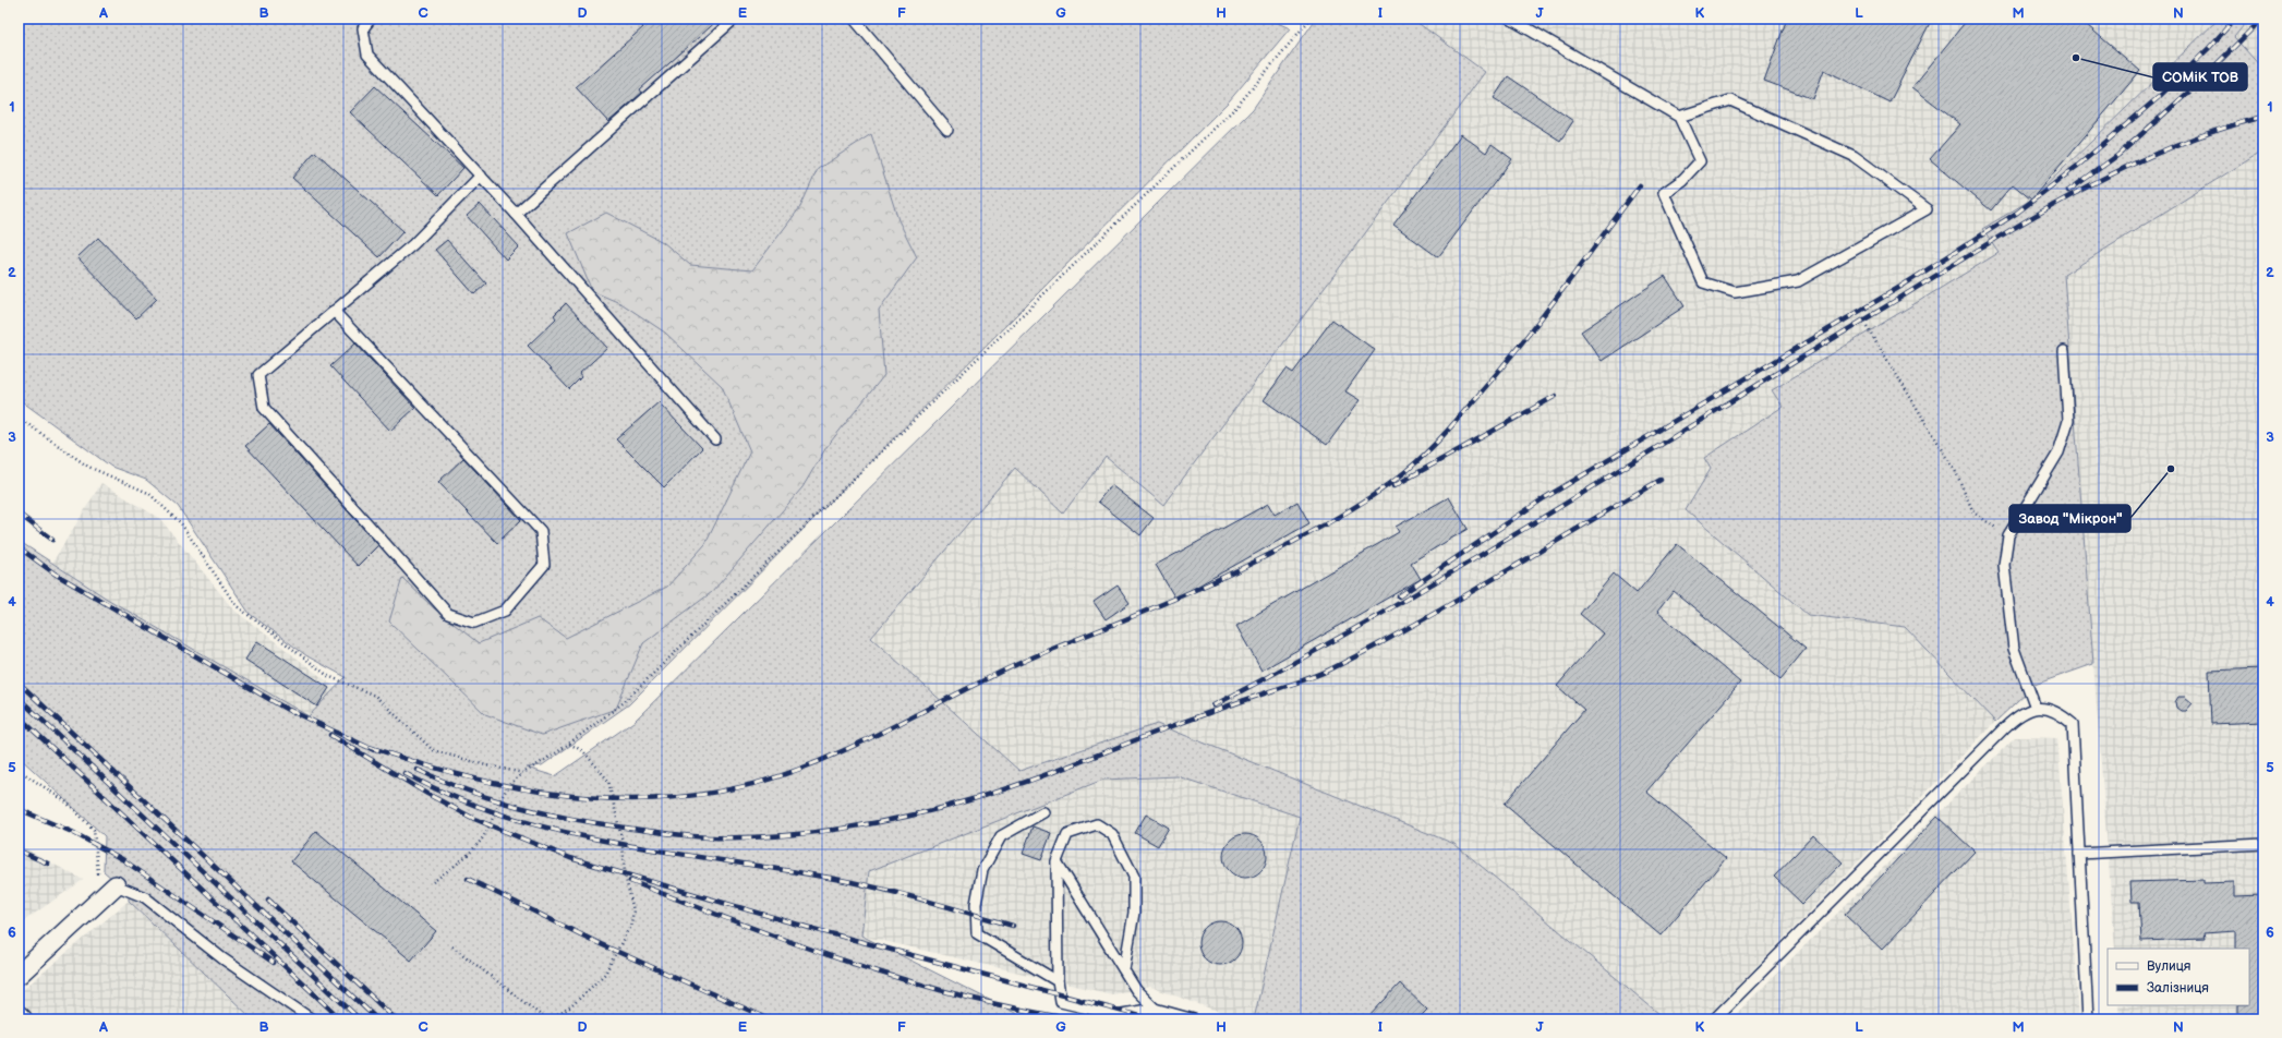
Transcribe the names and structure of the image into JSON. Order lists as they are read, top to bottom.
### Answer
{
  "places": ["СОМіК ТОВ", "Завод \"Мікрон\""],
  "legend": ["Вулиця", "Залізниця"],
  "grid": {
    "columns": [
      "A",
      "B",
      "C",
      "D",
      "E",
      "F",
      "G",
      "H",
      "I",
      "J",
      "K",
      "L",
      "M",
      "N"
    ],
    "rows": [
      "1",
      "2",
      "3",
      "4",
      "5",
      "6"
    ]
  }
}
